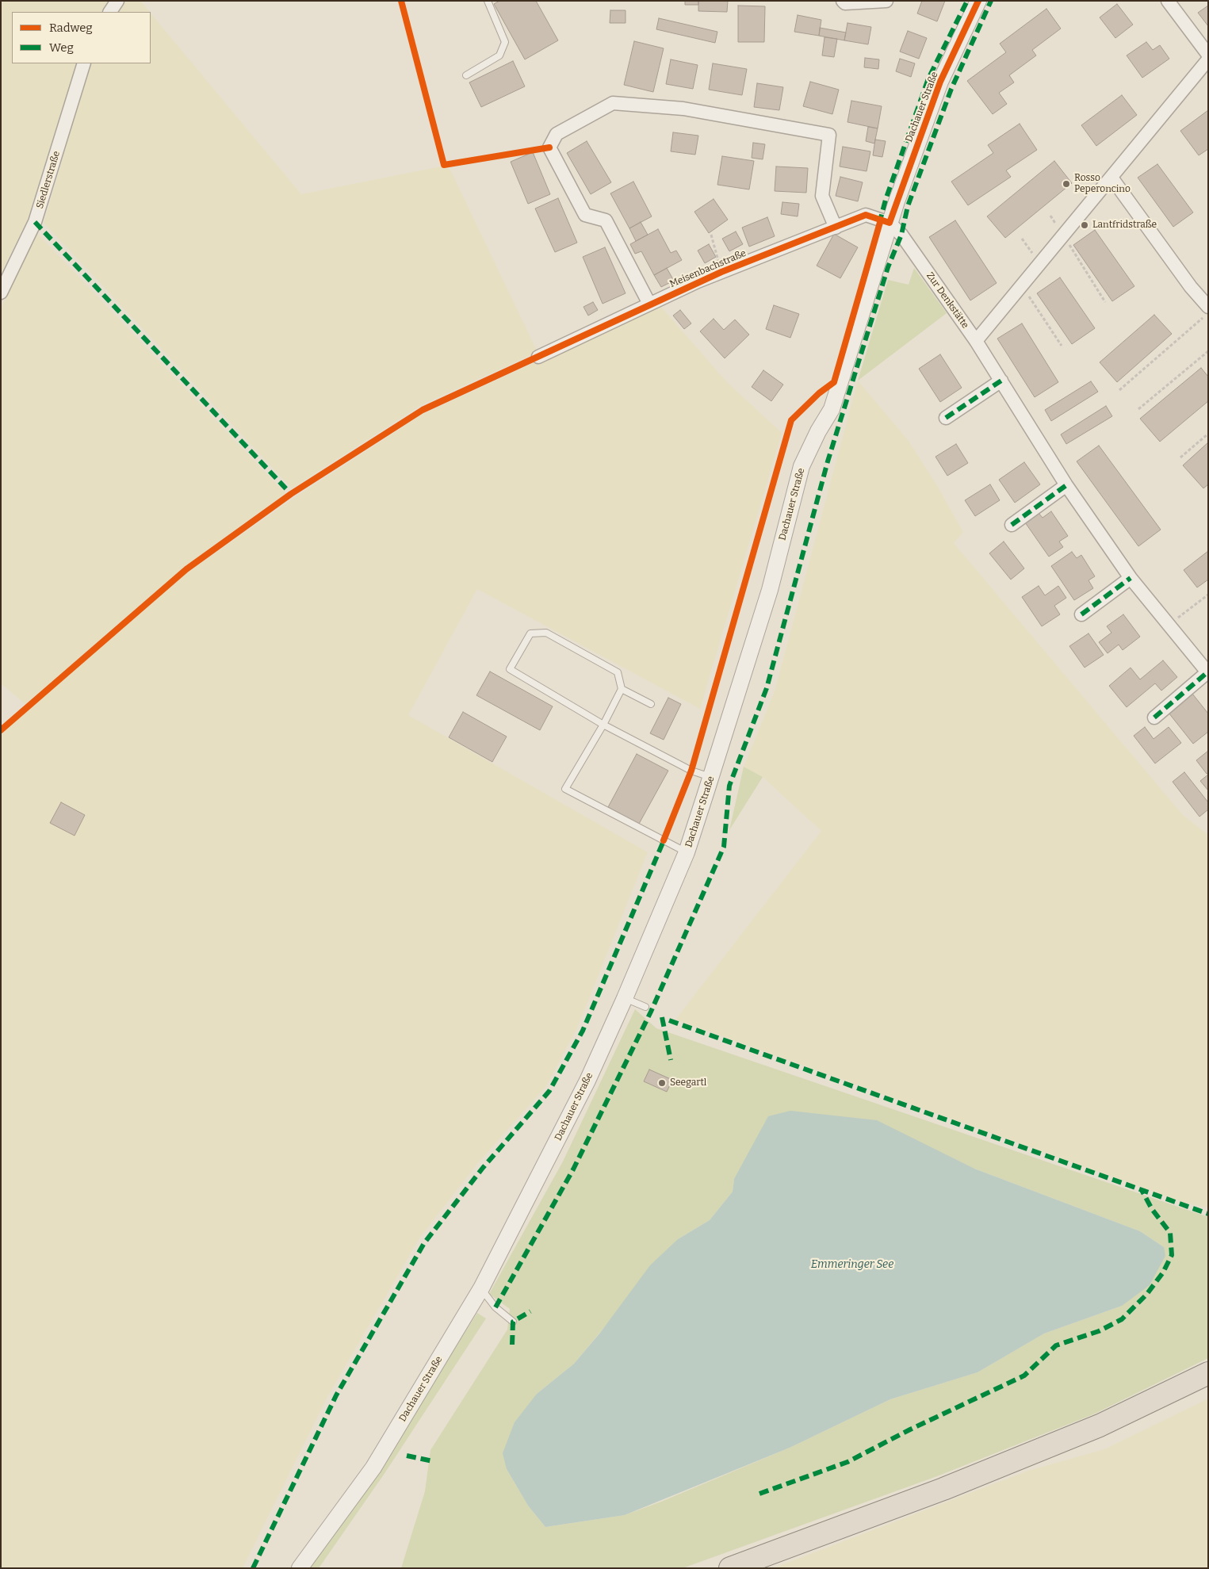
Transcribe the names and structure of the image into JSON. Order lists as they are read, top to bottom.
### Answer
{
  "streets": {
    "street": [
      "Dachauer Straße",
      "Siedlerstraße",
      "Meisenbachstraße",
      "Zur Denkstätte"
    ]
  },
  "crossings": [
    ["Dachauer Straße", "Meisenbachstraße"],
    ["Dachauer Straße", "Zur Denkstätte"],
    ["Meisenbachstraße", "Zur Denkstätte"]
  ],
  "water": ["Emmeringer See"],
  "places": ["Rosso Peperoncino", "Lantfridstraße", "Seegartl"],
  "legend": ["Radweg", "Weg"]
}
